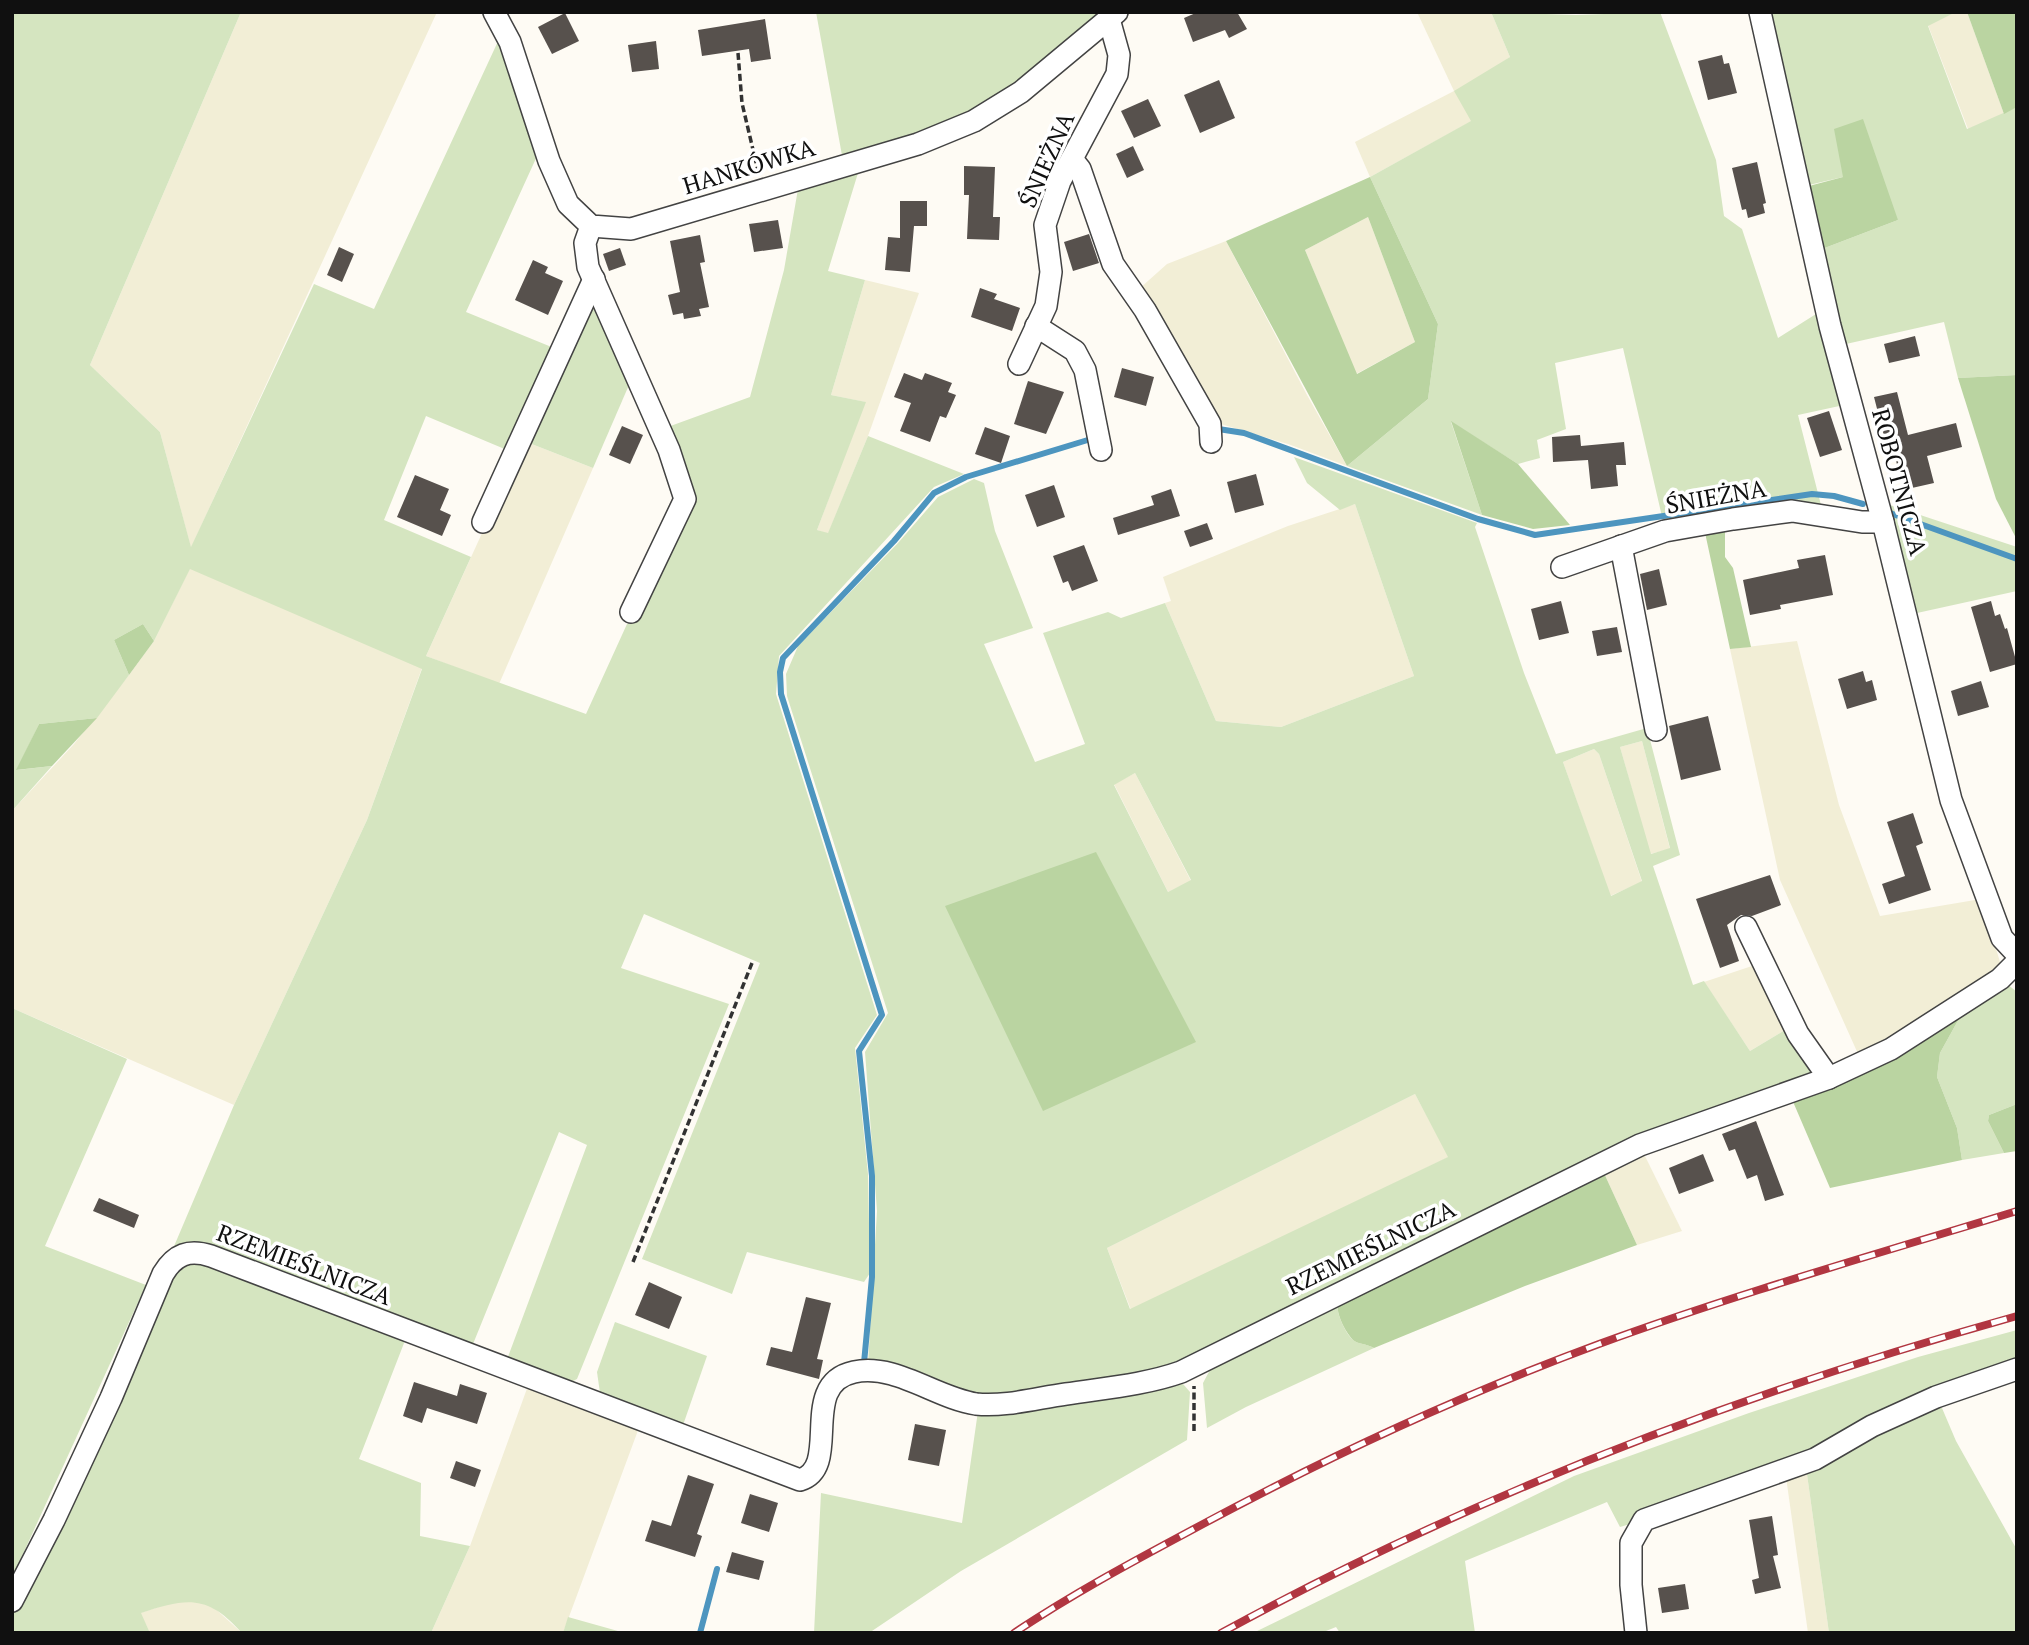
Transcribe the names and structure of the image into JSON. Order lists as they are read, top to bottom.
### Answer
{
  "streets": {
    "street": [
      "ŚNIEŻNA",
      "HANKÓWKA",
      "ROBOTNICZA",
      "RZEMIEŚLNICZA"
    ]
  },
  "crossings": [
    ["ŚNIEŻNA", "HANKÓWKA"],
    ["ŚNIEŻNA", "ROBOTNICZA"],
    ["ROBOTNICZA", "RZEMIEŚLNICZA"]
  ]
}
